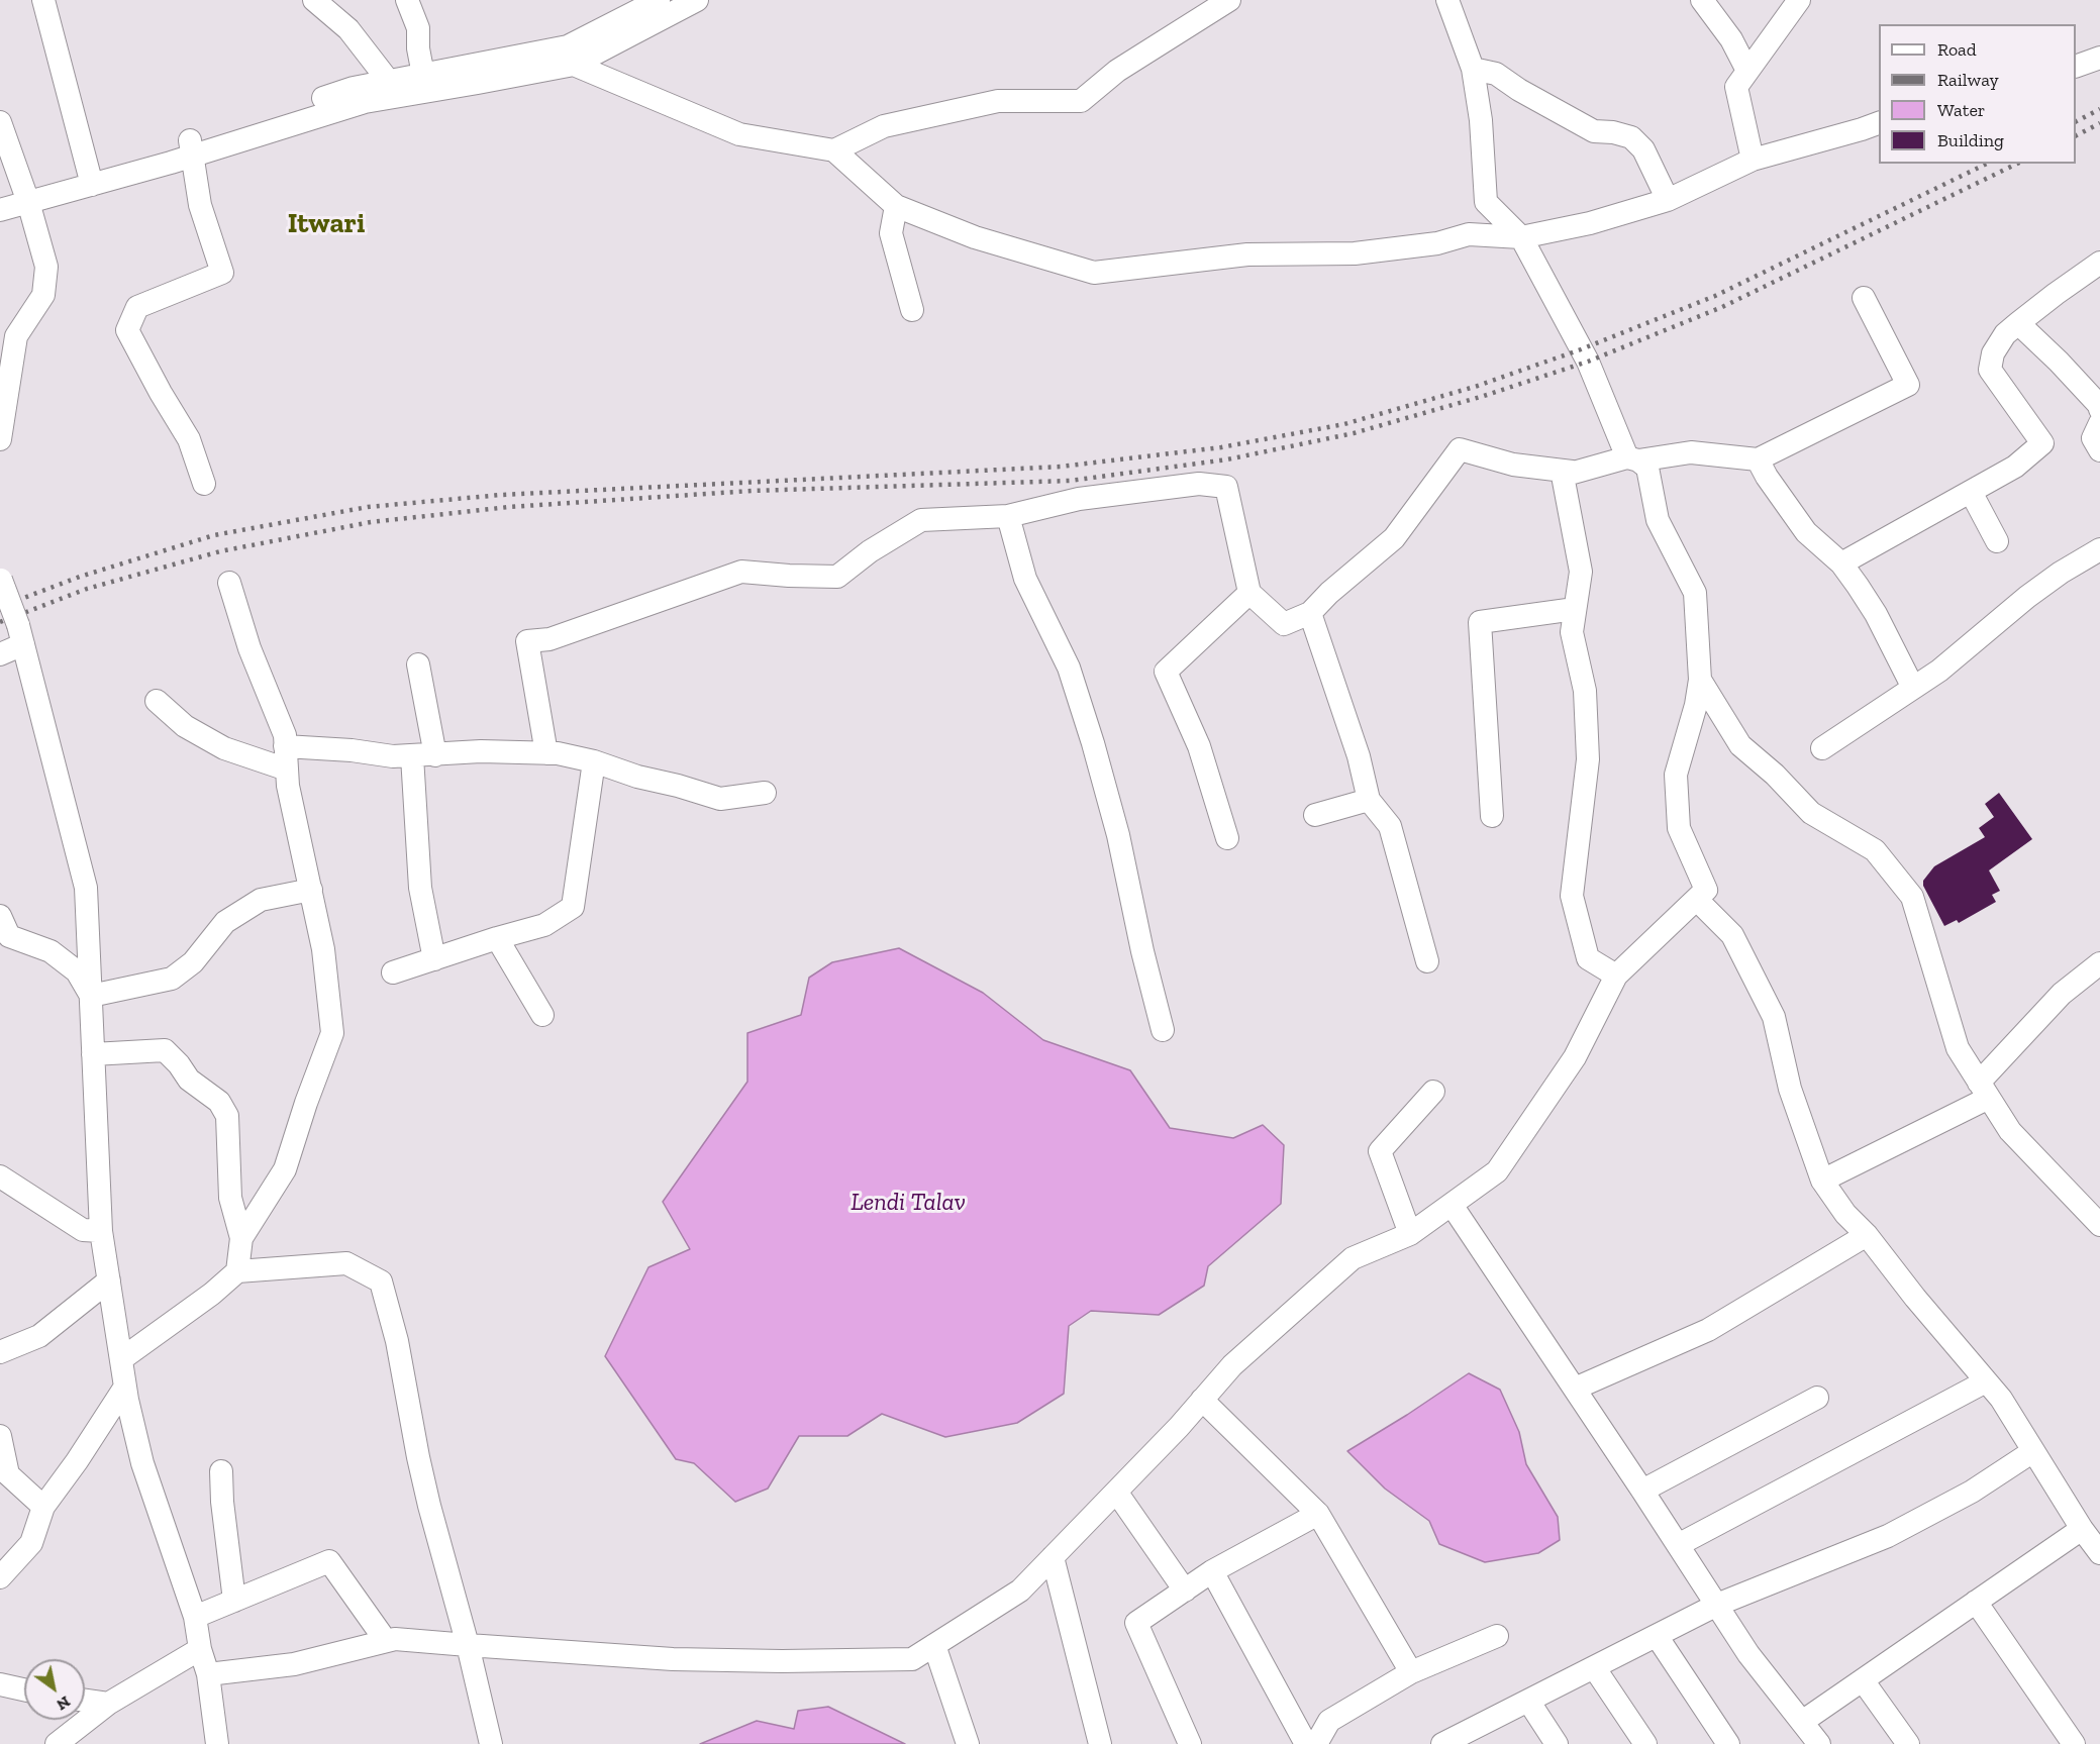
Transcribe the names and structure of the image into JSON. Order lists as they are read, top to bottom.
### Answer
{
  "districts": ["Itwari"],
  "water": ["Lendi Talav"],
  "legend": [
    "Road",
    "Railway",
    "Water",
    "Building"
  ],
  "north": "bottom right"
}
